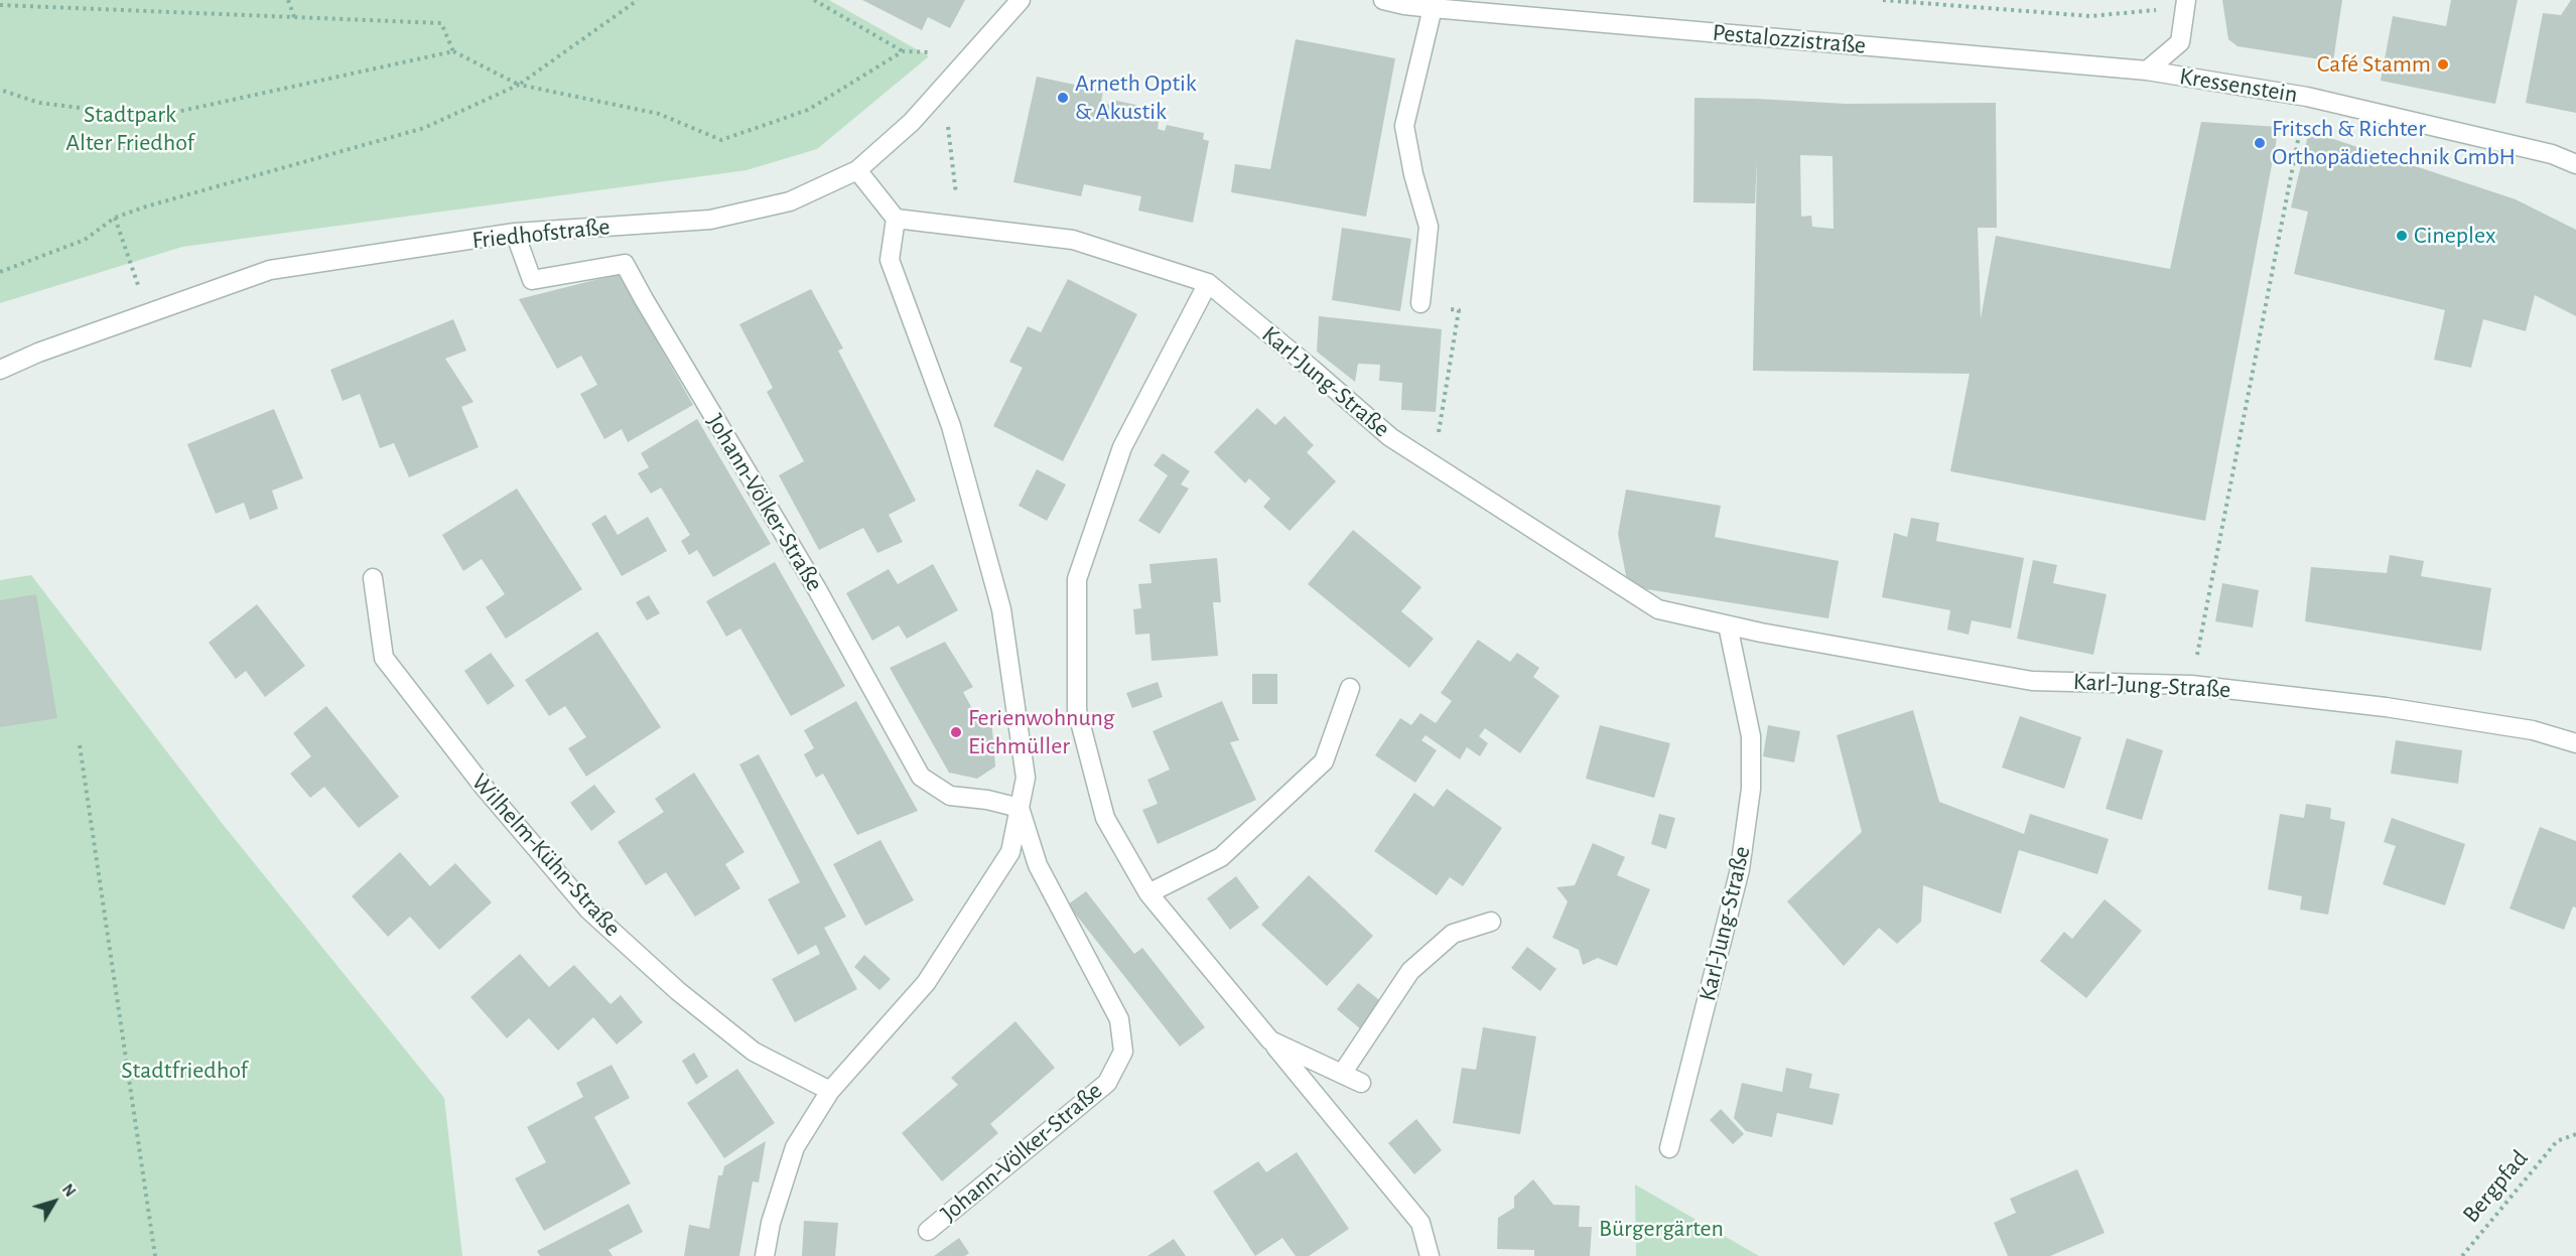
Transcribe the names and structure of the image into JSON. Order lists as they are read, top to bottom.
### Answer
{
  "streets": {
    "street": [
      "Pestalozzistraße",
      "Kressenstein",
      "Friedhofstraße",
      "Karl-Jung-Straße",
      "Johann-Völker-Straße",
      "Wilhelm-Kühn-Straße"
    ],
    "path": ["Bergpfad"]
  },
  "crossings": [
    ["Pestalozzistraße", "Kressenstein"],
    ["Friedhofstraße", "Johann-Völker-Straße"],
    ["Karl-Jung-Straße", "Johann-Völker-Straße"],
    ["Johann-Völker-Straße", "Wilhelm-Kühn-Straße"]
  ],
  "parks": ["Stadtpark Alter Friedhof", "Stadtfriedhof", "Bürgergärten"],
  "places": [
    "Café Stamm",
    "Arneth Optik & Akustik",
    "Fritsch & Richter Orthopädietechnik GmbH",
    "Cineplex",
    "Ferienwohnung Eichmüller"
  ],
  "north": "top right"
}
